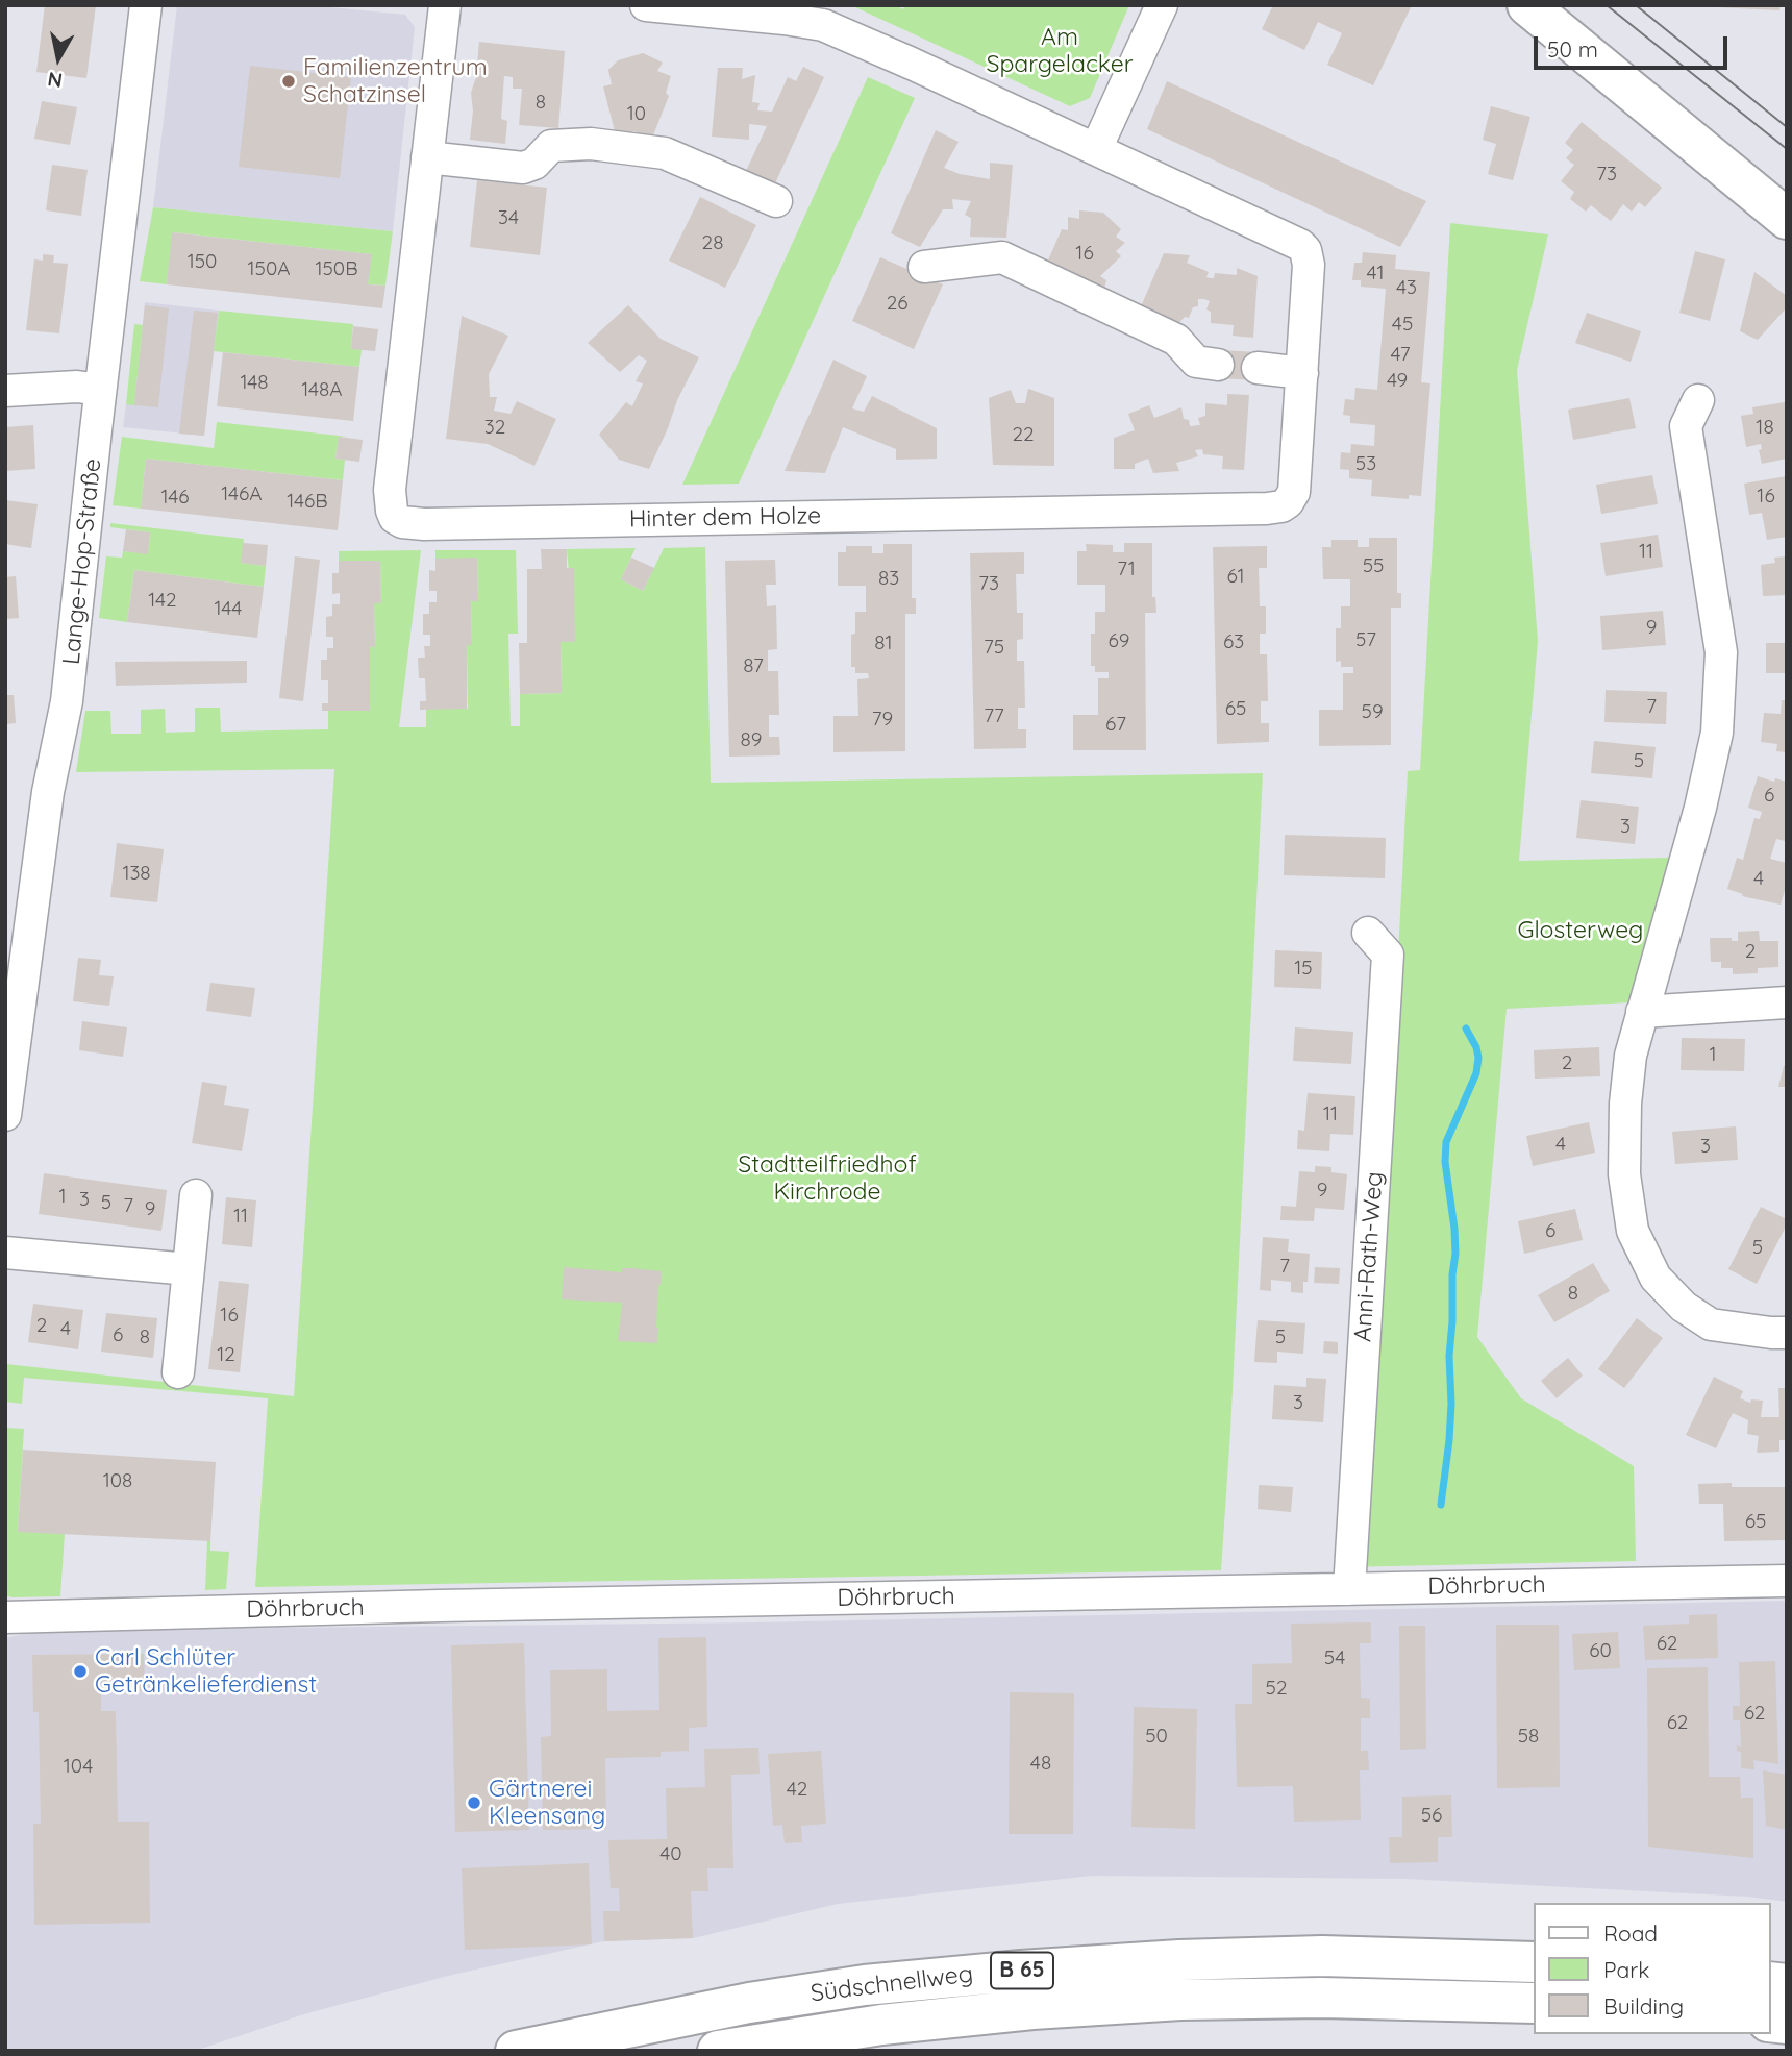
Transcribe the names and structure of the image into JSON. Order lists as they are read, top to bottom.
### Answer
{
  "streets": {
    "main road": ["B 65", "Südschnellweg"],
    "street": [
      "Hinter dem Holze",
      "Lange-Hop-Straße",
      "Anni-Rath-Weg",
      "Döhrbruch"
    ]
  },
  "crossings": [
    ["Anni-Rath-Weg", "Döhrbruch"]
  ],
  "parks": ["Am Spargelacker", "Glosterweg", "Stadtteilfriedhof Kirchrode"],
  "places": ["Familienzentrum Schatzinsel", "Carl Schlüter Getränkelieferdienst", "Gärtnerei Kleensang"],
  "house_numbers": [
    "8",
    "10",
    "73",
    "34",
    "28",
    "16",
    "150",
    "150A",
    "150B",
    "41",
    "43",
    "26",
    "45",
    "47",
    "49",
    "148",
    "148A",
    "32",
    "18",
    "22",
    "53",
    "146A",
    "16",
    "146",
    "146B",
    "11",
    "55",
    "71",
    "61",
    "83",
    "73",
    "142",
    "144",
    "9",
    "57",
    "69",
    "63",
    "81",
    "75",
    "87",
    "7",
    "65",
    "59",
    "77",
    "79",
    "67",
    "89",
    "5",
    "6",
    "3",
    "138",
    "4",
    "2",
    "15",
    "1",
    "2",
    "11",
    "4",
    "3",
    "9",
    "1",
    "3",
    "5",
    "7",
    "9",
    "11",
    "6",
    "5",
    "7",
    "8",
    "16",
    "2",
    "4",
    "6",
    "8",
    "5",
    "12",
    "3",
    "108",
    "65",
    "62",
    "60",
    "54",
    "52",
    "62",
    "62",
    "50",
    "58",
    "48",
    "104",
    "42",
    "56",
    "40"
  ],
  "legend": ["Road", "Park", "Building"],
  "scale_bar": "50 m",
  "north": "bottom"
}
